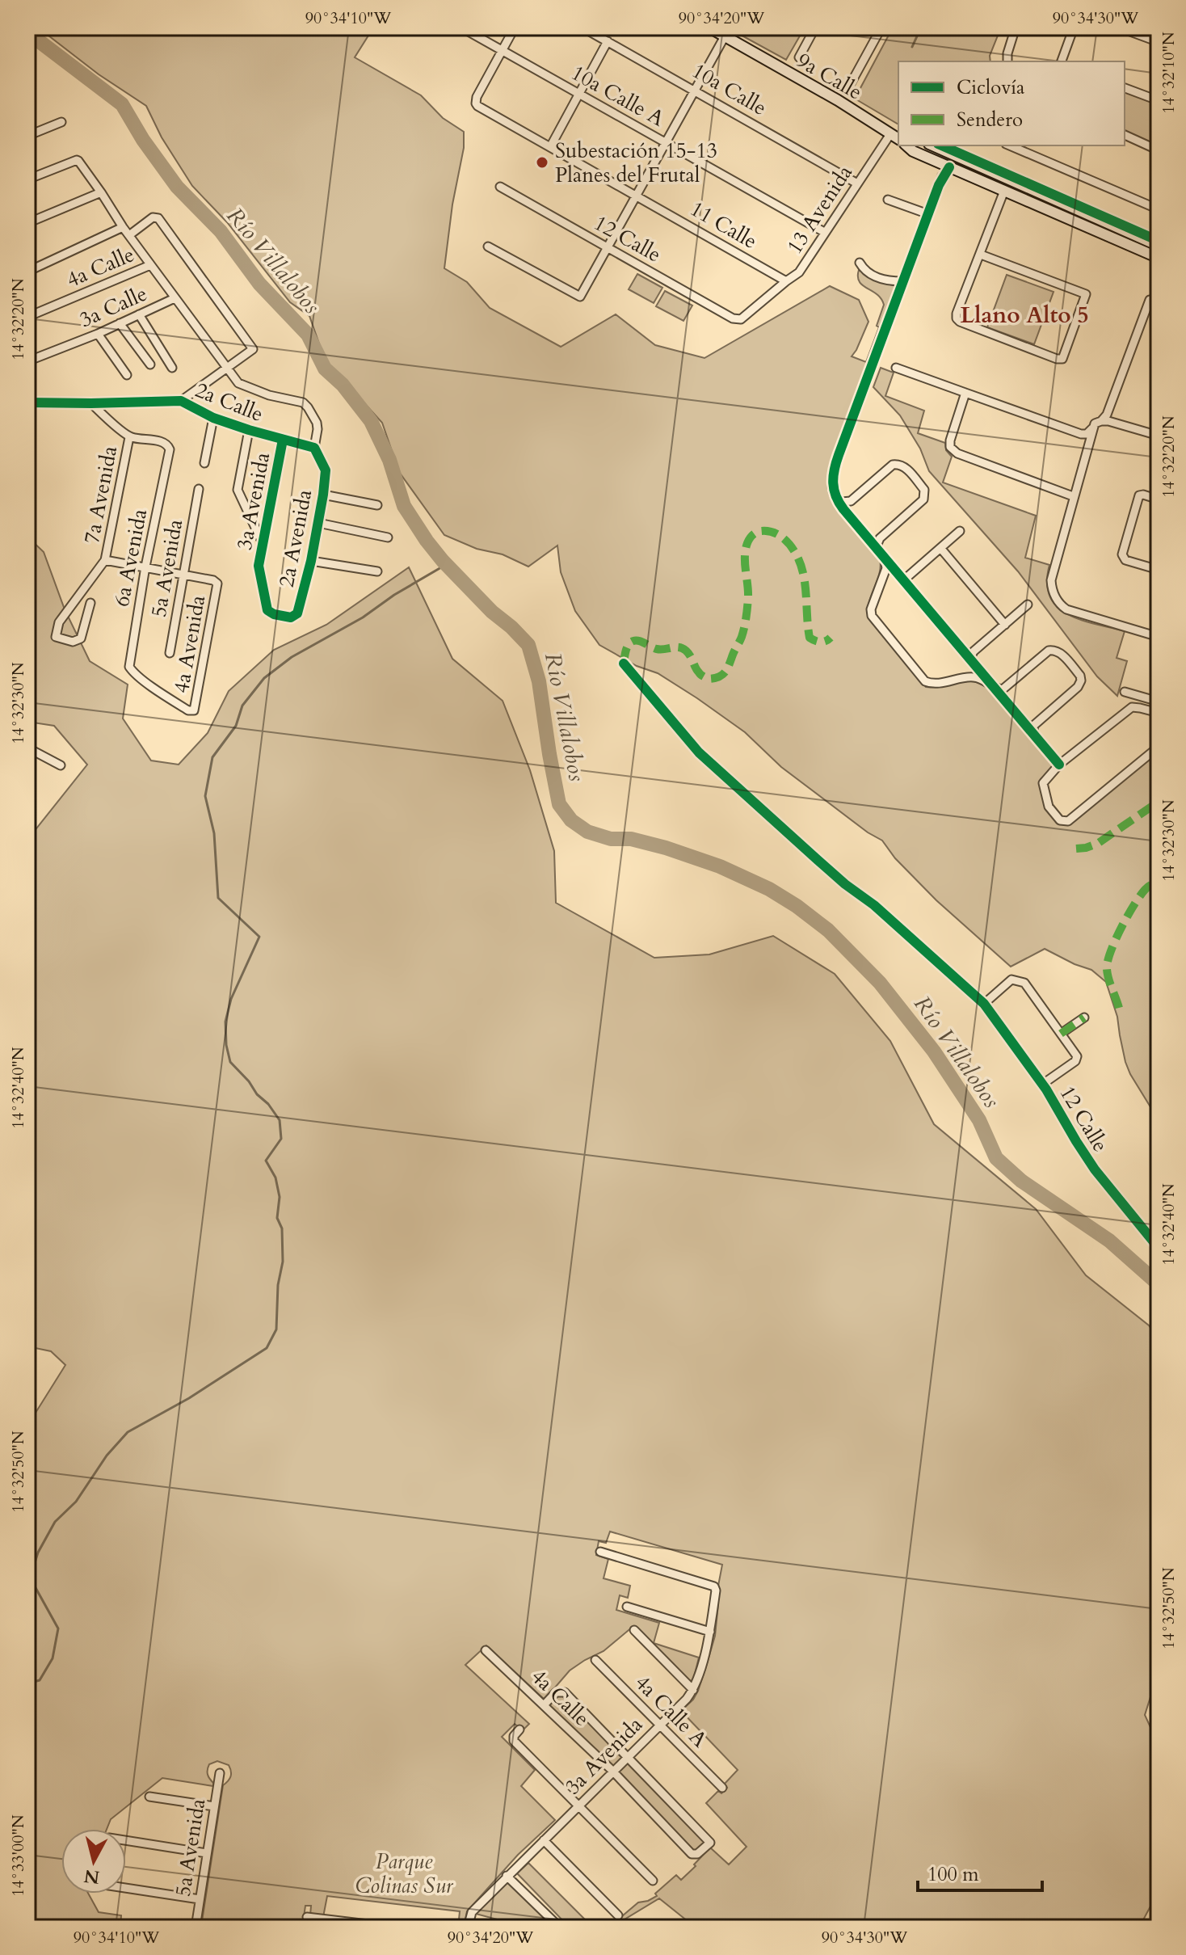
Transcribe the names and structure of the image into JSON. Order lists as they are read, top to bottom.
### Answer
{
  "streets": {
    "street": [
      "9a Calle",
      "10a Calle",
      "10a Calle A",
      "13 Avenida",
      "11 Calle",
      "12 Calle",
      "4a Calle",
      "3a Calle",
      "2a Calle",
      "7a Avenida",
      "3a Avenida",
      "2a Avenida",
      "6a Avenida",
      "5a Avenida",
      "4a Avenida",
      "4a Calle A"
    ]
  },
  "crossings": [
    ["9a Calle", "13 Avenida"],
    ["10a Calle", "13 Avenida"],
    ["10a Calle A", "13 Avenida"],
    ["10a Calle A", "11 Calle"],
    ["13 Avenida", "11 Calle"],
    ["13 Avenida", "12 Calle"],
    ["4a Calle", "3a Avenida"],
    ["2a Calle", "3a Avenida"],
    ["2a Calle", "2a Avenida"],
    ["7a Avenida", "6a Avenida"],
    ["3a Avenida", "2a Avenida"],
    ["3a Avenida", "4a Calle A"],
    ["6a Avenida", "4a Avenida"],
    ["5a Avenida", "4a Avenida"]
  ],
  "districts": ["Llano Alto 5"],
  "water": ["Río Villalobos"],
  "parks": ["Parque Colinas Sur"],
  "places": ["Subestación 15-13 Planes del Frutal"],
  "legend": ["Ciclovía", "Sendero"],
  "scale_bar": "100 m",
  "north": "bottom",
  "coordinates": [
    "90°34'10\"W",
    "90°34'20\"W",
    "90°34'30\"W",
    "14°32'10\"N",
    "14°32'20\"N",
    "14°32'30\"N",
    "14°32'40\"N",
    "14°32'50\"N",
    "14°33'00\"N"
  ]
}
